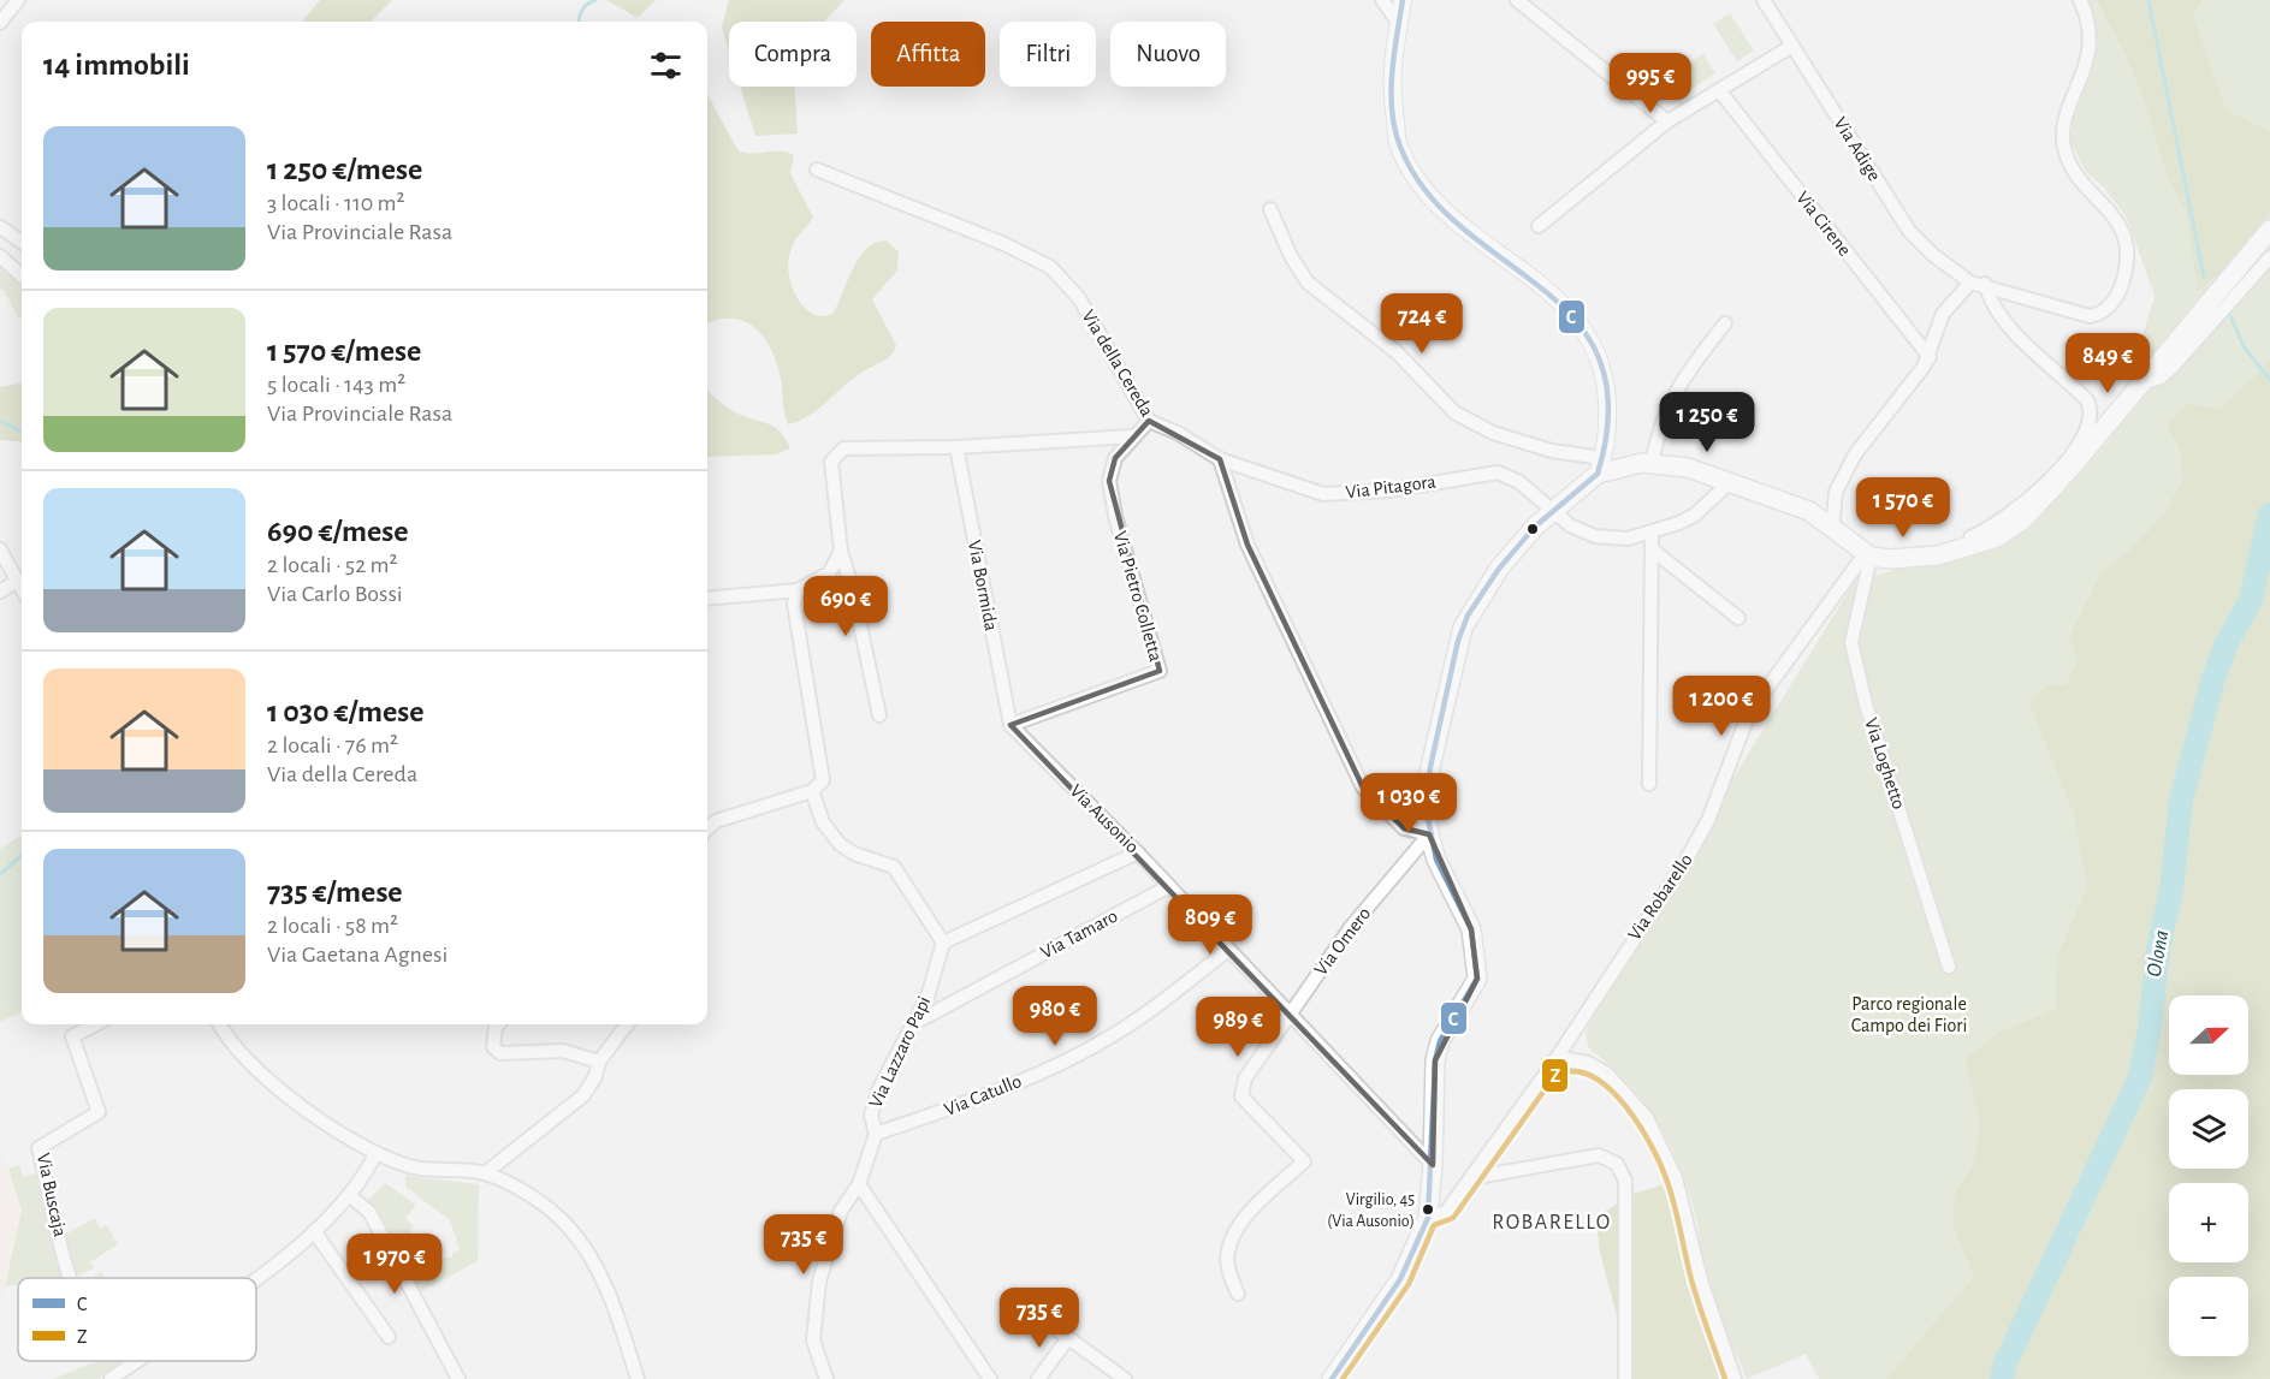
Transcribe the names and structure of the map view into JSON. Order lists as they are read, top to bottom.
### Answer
{
  "streets": {
    "street": [
      "Via Adige",
      "Via Cirene",
      "Via della Cereda",
      "Via Pitagora",
      "Via Bormida",
      "Via Pietro Colletta",
      "Via Loghetto",
      "Via Ausonio",
      "Via Robarello",
      "Via Tamaro",
      "Via Omero",
      "Via Lazzaro Papi",
      "Via Catullo",
      "Via Buscaja"
    ]
  },
  "crossings": [
    ["Via della Cereda", "Via Pitagora"],
    ["Via della Cereda", "Via Pietro Colletta"],
    ["Via Bormida", "Via Pietro Colletta"],
    ["Via Bormida", "Via Ausonio"],
    ["Via Pietro Colletta", "Via Ausonio"],
    ["Via Loghetto", "Via Robarello"],
    ["Via Ausonio", "Via Tamaro"],
    ["Via Ausonio", "Via Omero"],
    ["Via Ausonio", "Via Catullo"],
    ["Via Tamaro", "Via Lazzaro Papi"],
    ["Via Lazzaro Papi", "Via Catullo"]
  ],
  "districts": ["ROBARELLO"],
  "water": ["Olona"],
  "parks": ["Parco regionale Campo dei Fiori"],
  "places": ["Virgilio, 45 (Via Ausonio)"],
  "lines": ["transit line C", "transit line Z"],
  "legend": ["C", "Z"],
  "north": "right",
  "page": {
    "chip": [
      "Compra",
      "Affitta",
      "Filtri",
      "Nuovo"
    ],
    "heading": "14 immobili",
    "price": [
      "995 €",
      "724 €",
      "849 €",
      "1 250 €",
      "1 570 €",
      "690 €",
      "1 200 €",
      "1 030 €",
      "809 €",
      "980 €",
      "989 €",
      "735 €",
      "1 970 €",
      "735 €"
    ],
    "list": [
      {
        "name": "1 250 €/mese",
        "note": "3 locali · 110 m² · Via Provinciale Rasa"
      },
      {
        "name": "1 570 €/mese",
        "note": "5 locali · 143 m² · Via Provinciale Rasa"
      },
      {
        "name": "690 €/mese",
        "note": "2 locali · 52 m² · Via Carlo Bossi"
      },
      {
        "name": "1 030 €/mese",
        "note": "2 locali · 76 m² · Via della Cereda"
      },
      {
        "name": "735 €/mese",
        "note": "2 locali · 58 m² · Via Gaetana Agnesi"
      }
    ],
    "map_buttons": ["+", "−"]
  }
}
